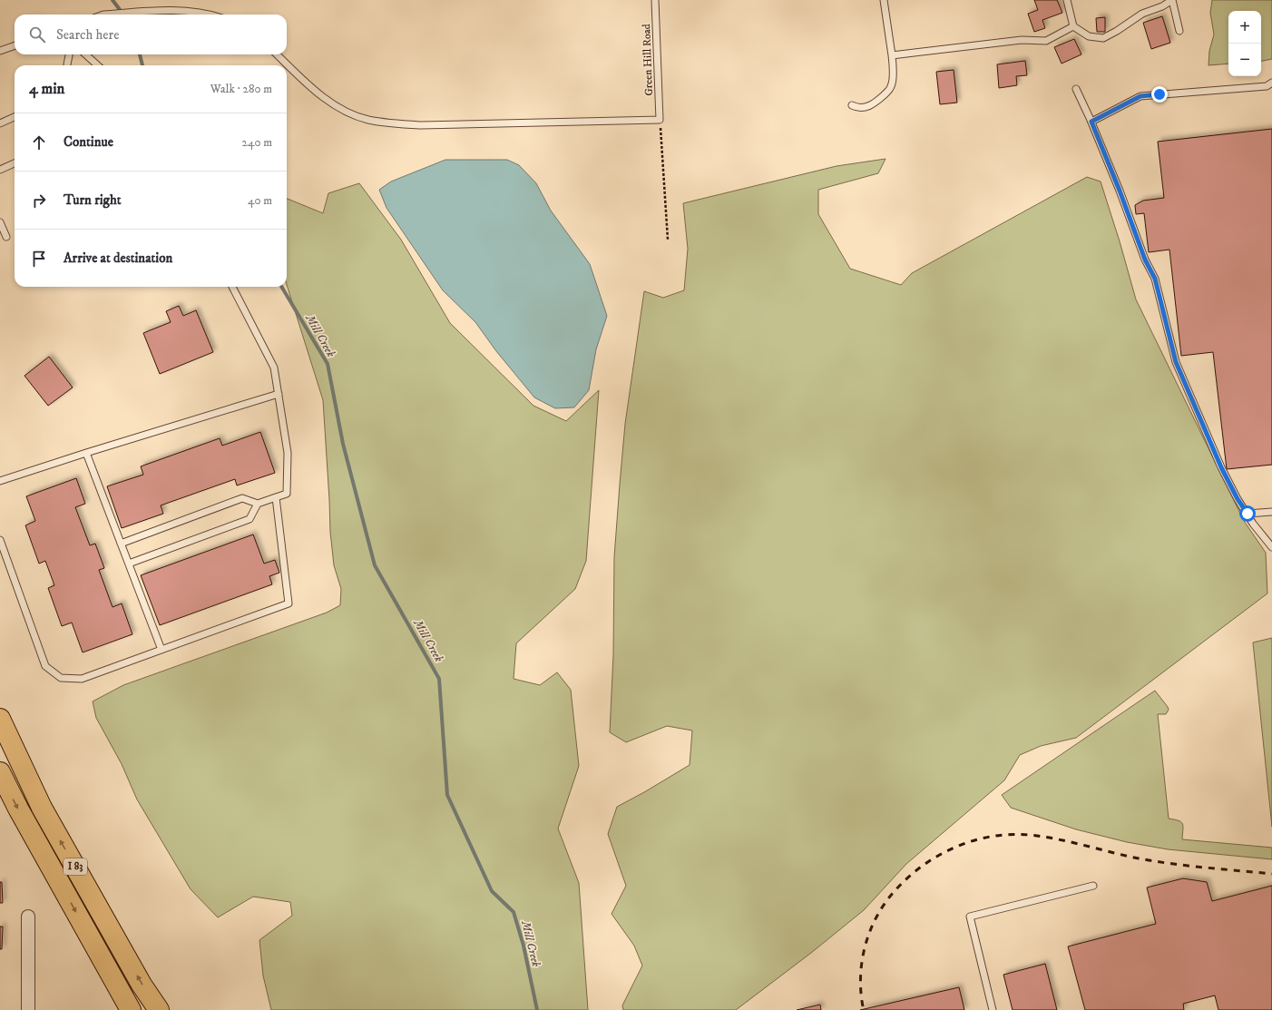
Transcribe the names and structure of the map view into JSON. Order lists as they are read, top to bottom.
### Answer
{
  "streets": {
    "highway": ["I 83"],
    "lane": ["Green Hill Road"]
  },
  "water": ["Mill Creek"],
  "page": {
    "map_buttons": ["+", "−"],
    "search": "Search here",
    "heading": ["4 min", "Walk · 280 m"],
    "list": [
      ["Continue", "240 m"],
      ["Turn right", "40 m"],
      "Arrive at destination"
    ]
  }
}
